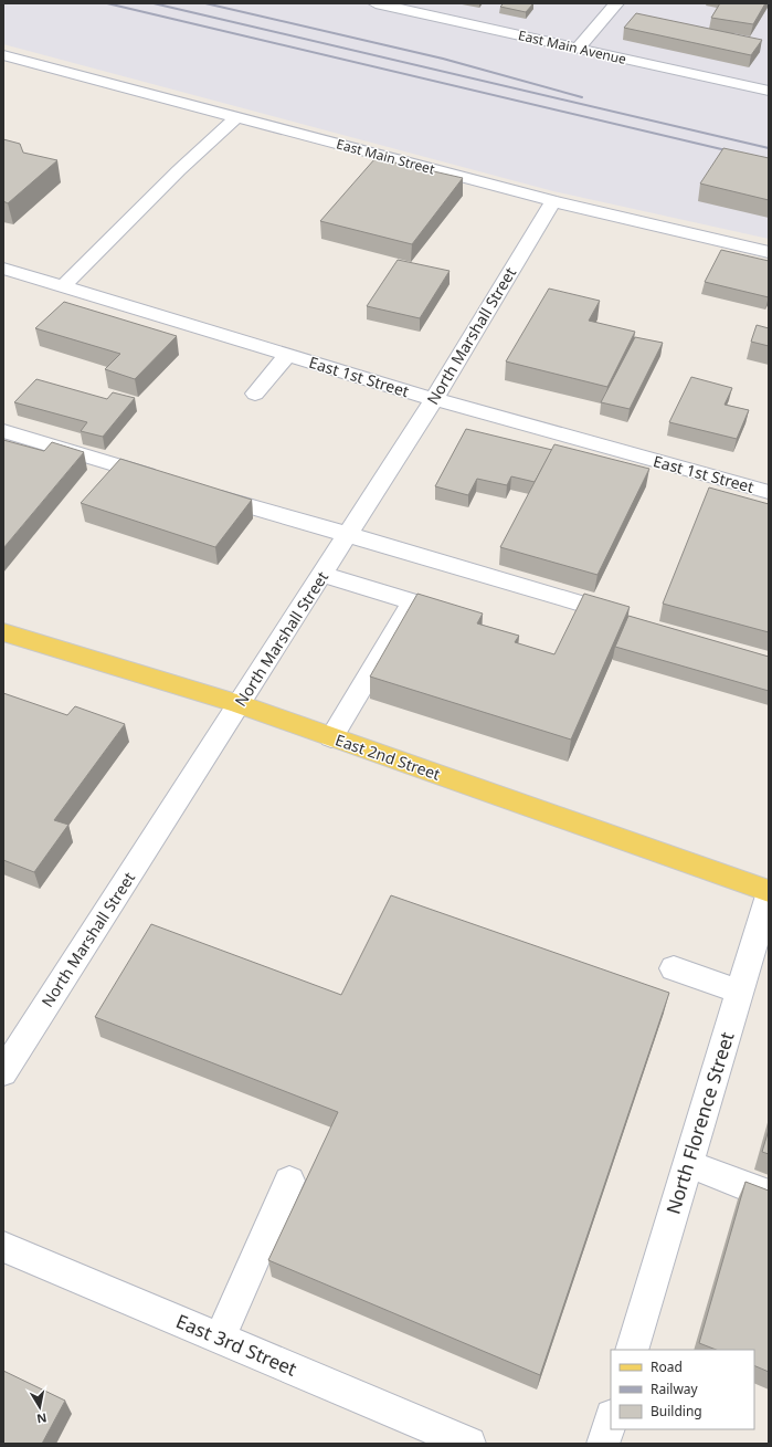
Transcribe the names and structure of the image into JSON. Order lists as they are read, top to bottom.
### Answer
{
  "streets": {
    "main road": ["East 2nd Street"],
    "street": [
      "East Main Avenue",
      "East Main Street",
      "North Marshall Street",
      "East 1st Street",
      "North Florence Street",
      "East 3rd Street"
    ]
  },
  "crossings": [
    ["East Main Street", "North Marshall Street"],
    ["North Marshall Street", "East 1st Street"],
    ["North Marshall Street", "East 2nd Street"]
  ],
  "legend": ["Road", "Railway", "Building"],
  "north": "bottom"
}
